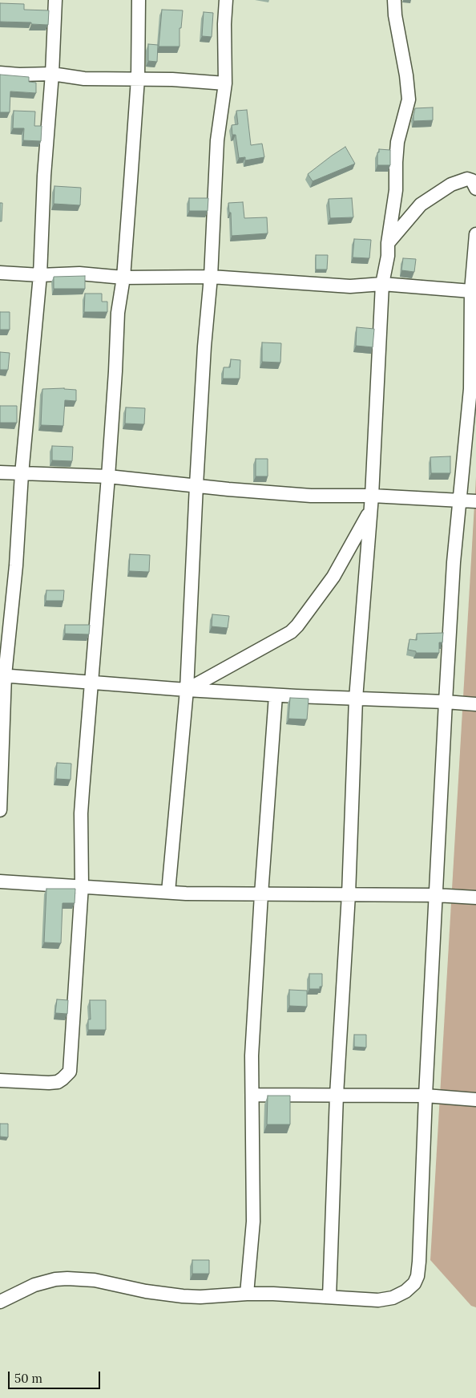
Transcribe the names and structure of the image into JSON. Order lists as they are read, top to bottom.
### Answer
{
  "scale_bar": "50 m"
}
